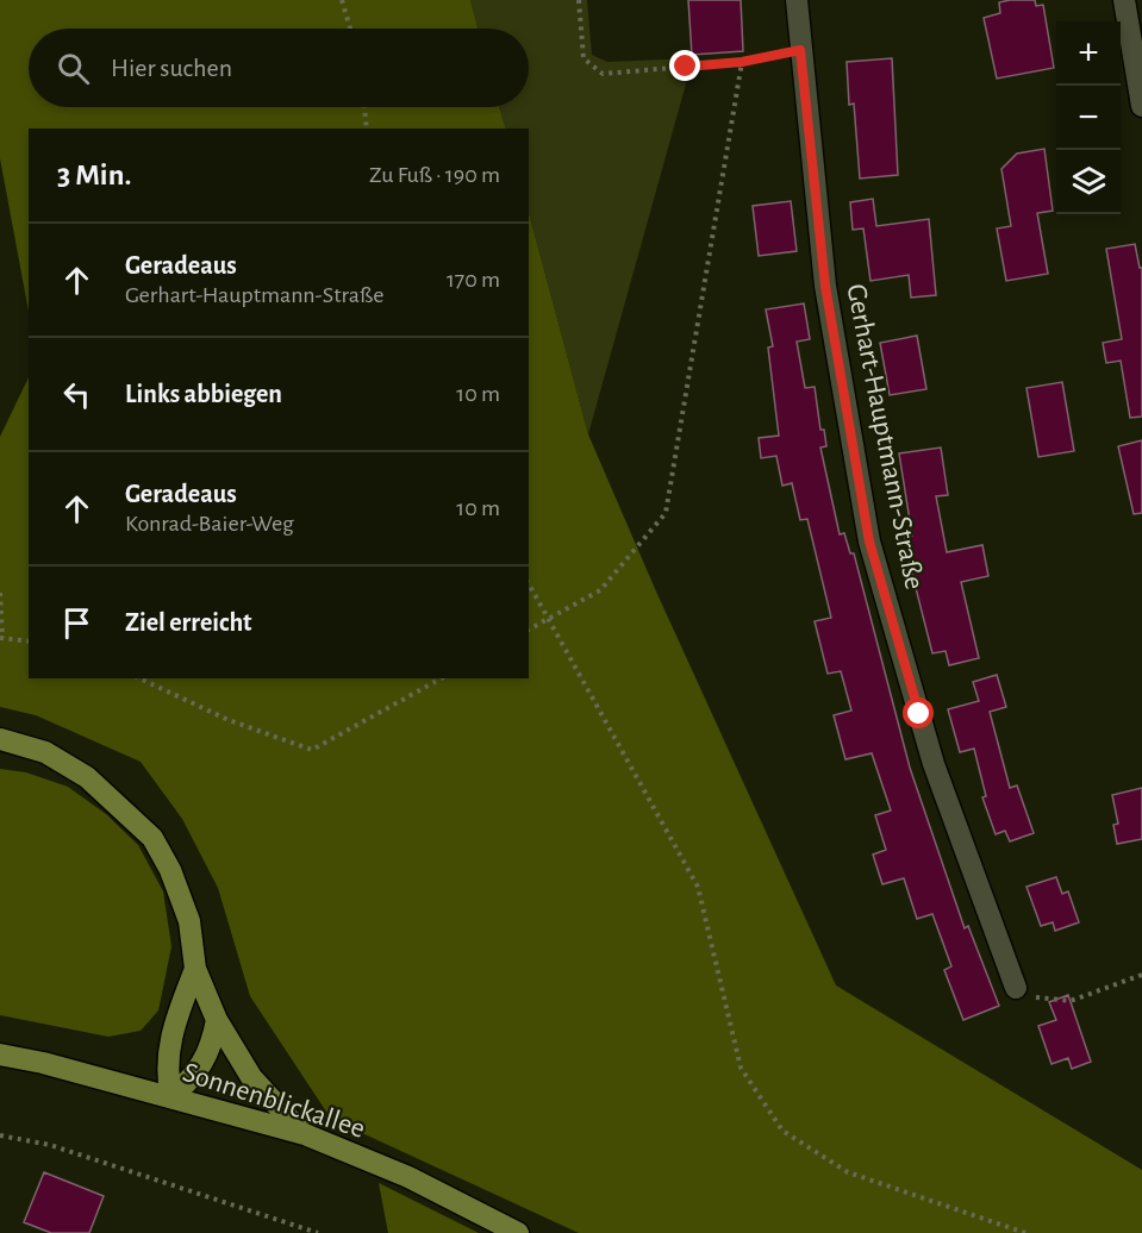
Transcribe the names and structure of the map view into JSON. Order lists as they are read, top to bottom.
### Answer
{
  "streets": {
    "main road": ["Sonnenblickallee"],
    "street": ["Gerhart-Hauptmann-Straße"]
  },
  "page": {
    "map_buttons": ["+", "−"],
    "search": "Hier suchen",
    "heading": ["3 Min.", "Zu Fuß · 190 m"],
    "list": [
      ["Geradeaus", "Gerhart-Hauptmann-Straße", "170 m"],
      ["Links abbiegen", "10 m"],
      ["Geradeaus", "Konrad-Baier-Weg", "10 m"],
      "Ziel erreicht"
    ]
  }
}
